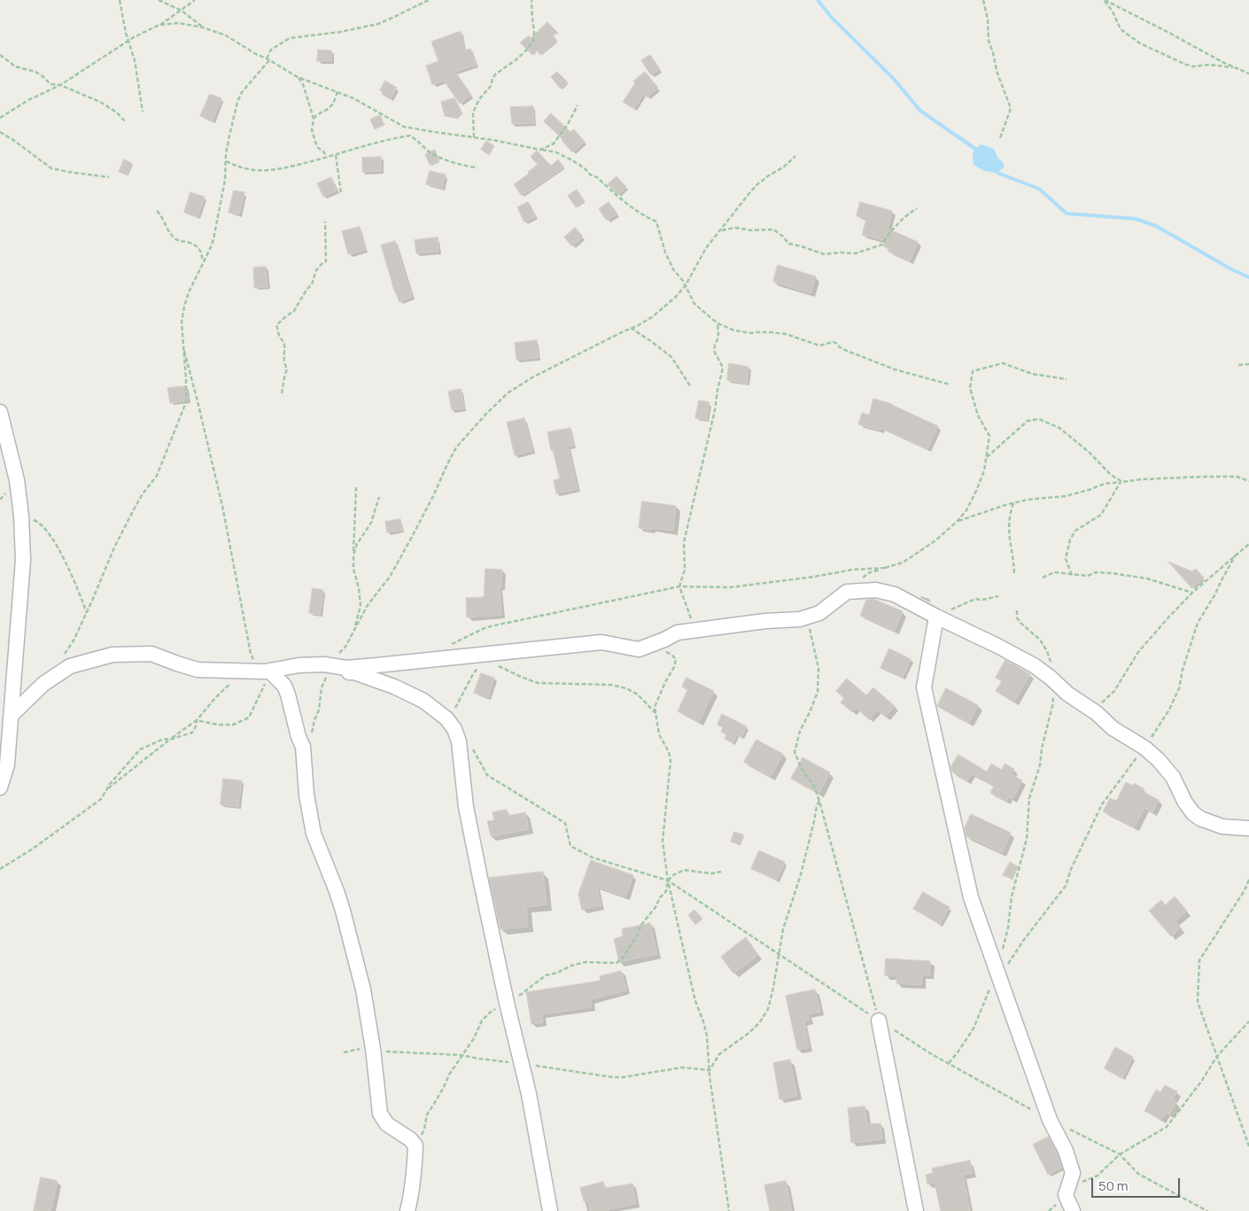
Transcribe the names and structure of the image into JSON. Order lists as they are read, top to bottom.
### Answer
{
  "scale_bar": "50 m"
}
